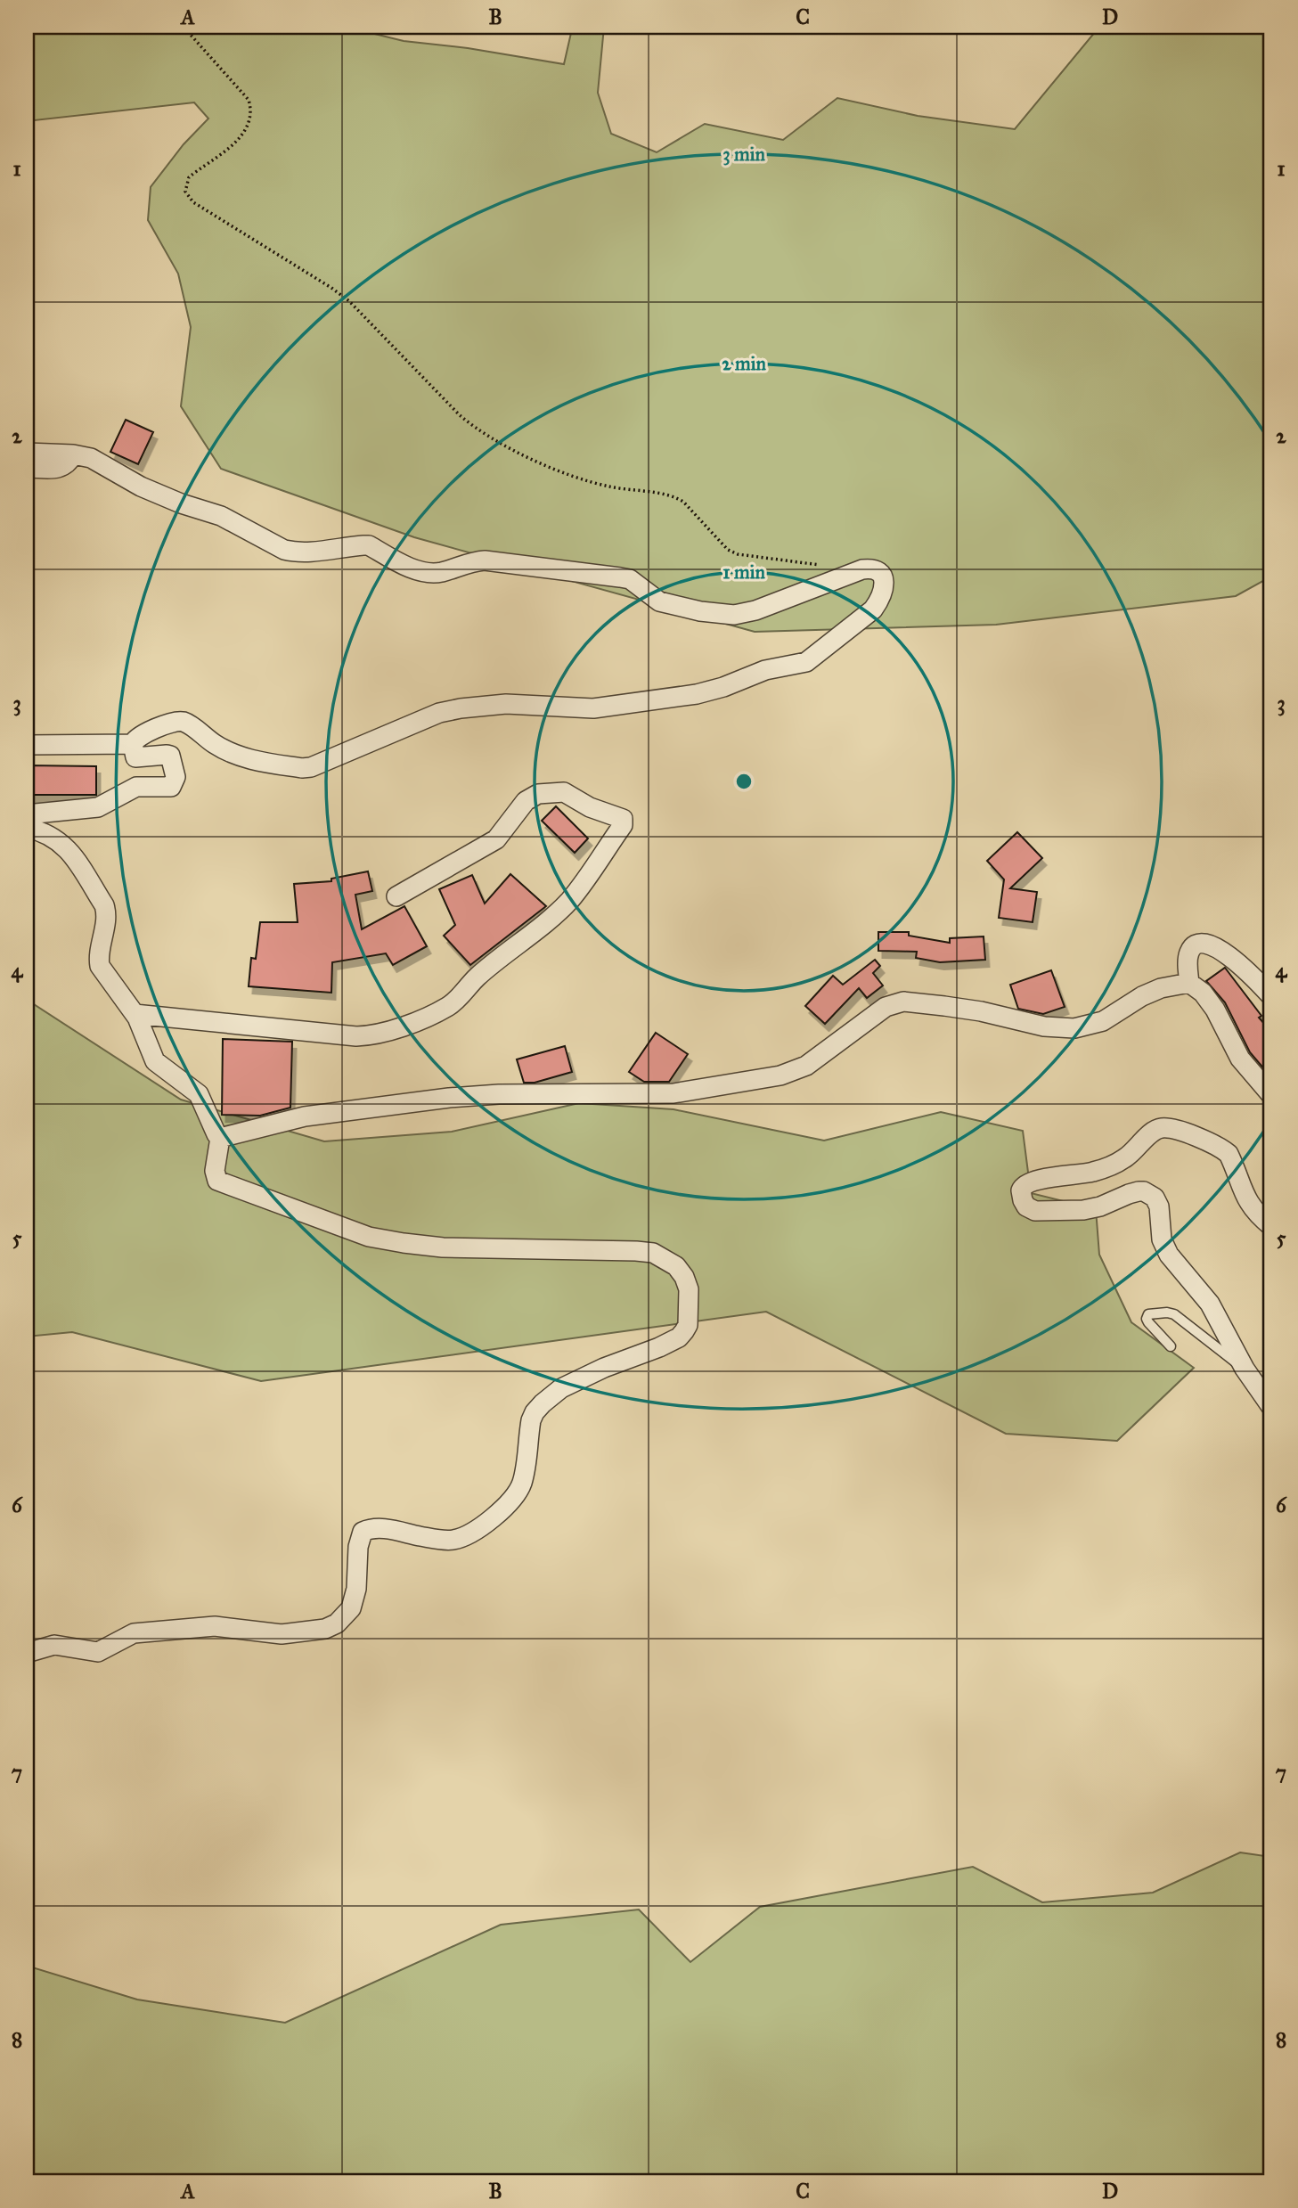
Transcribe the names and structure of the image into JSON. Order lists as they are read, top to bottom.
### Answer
{
  "grid": {
    "columns": [
      "A",
      "B",
      "C",
      "D"
    ],
    "rows": [
      "1",
      "2",
      "3",
      "4",
      "5",
      "6",
      "7",
      "8"
    ]
  },
  "rings": ["3 min", "2 min", "1 min"]
}
